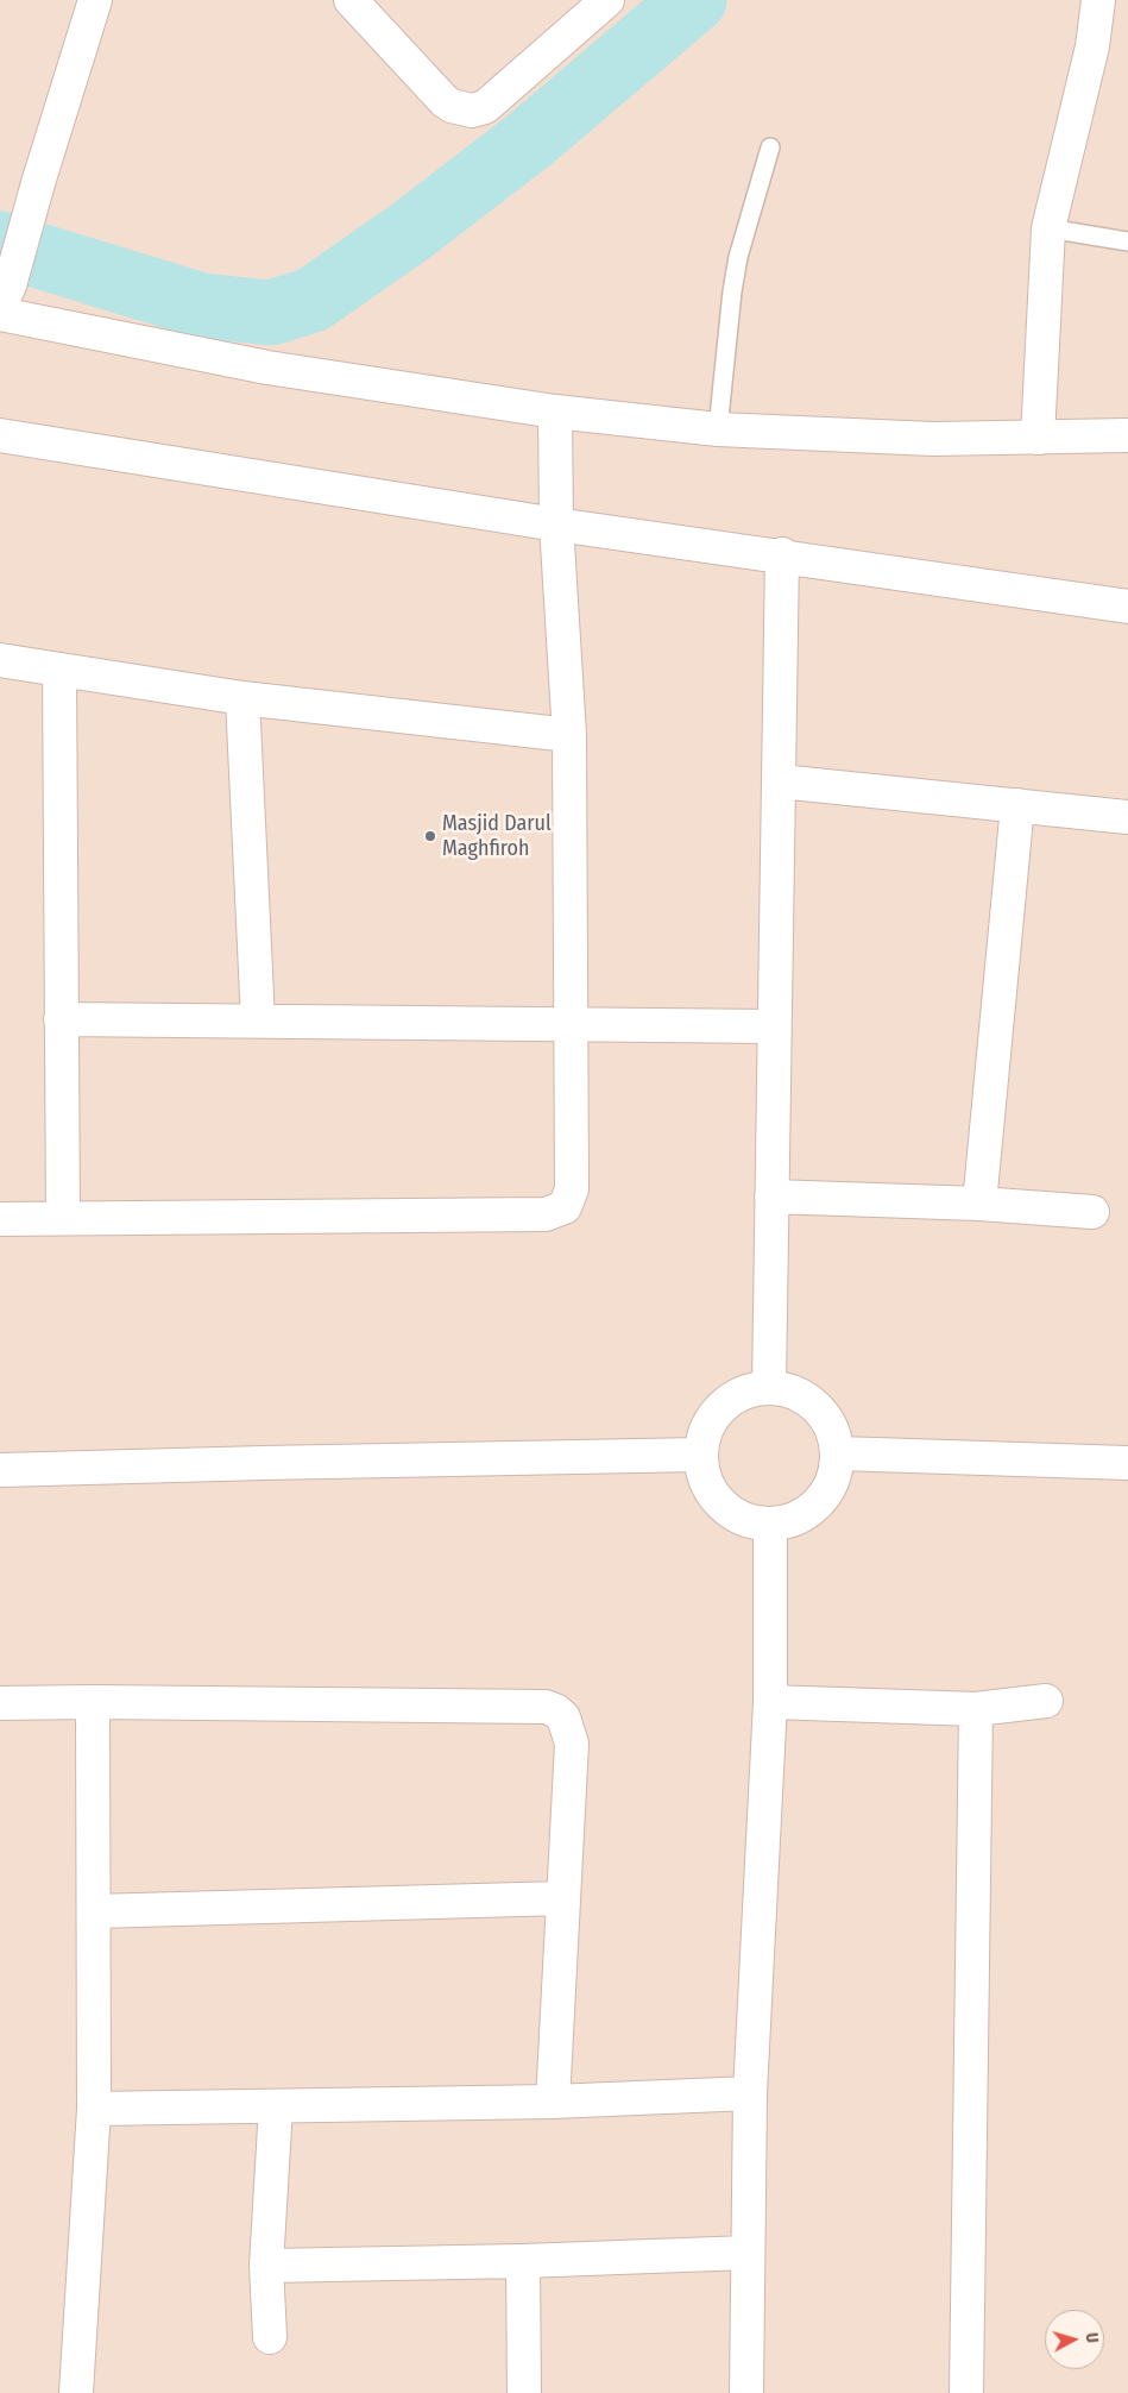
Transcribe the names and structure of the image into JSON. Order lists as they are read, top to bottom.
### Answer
{
  "places": ["Masjid Darul Maghfiroh"],
  "north": "right"
}
